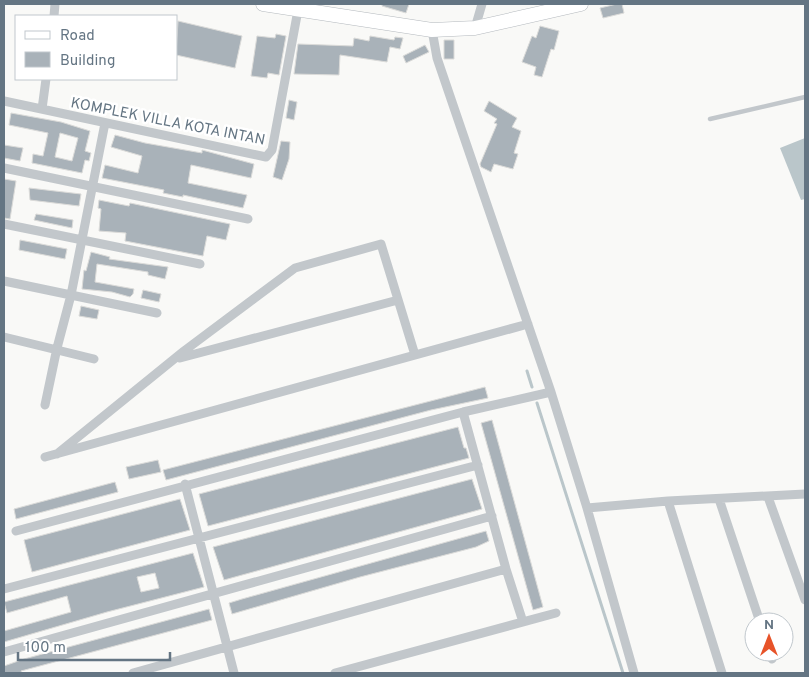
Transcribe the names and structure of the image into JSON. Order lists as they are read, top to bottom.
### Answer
{
  "streets": {
    "street": ["KOMPLEK VILLA KOTA INTAN"]
  },
  "legend": ["Road", "Building"],
  "scale_bar": "100 m",
  "north": "top"
}
